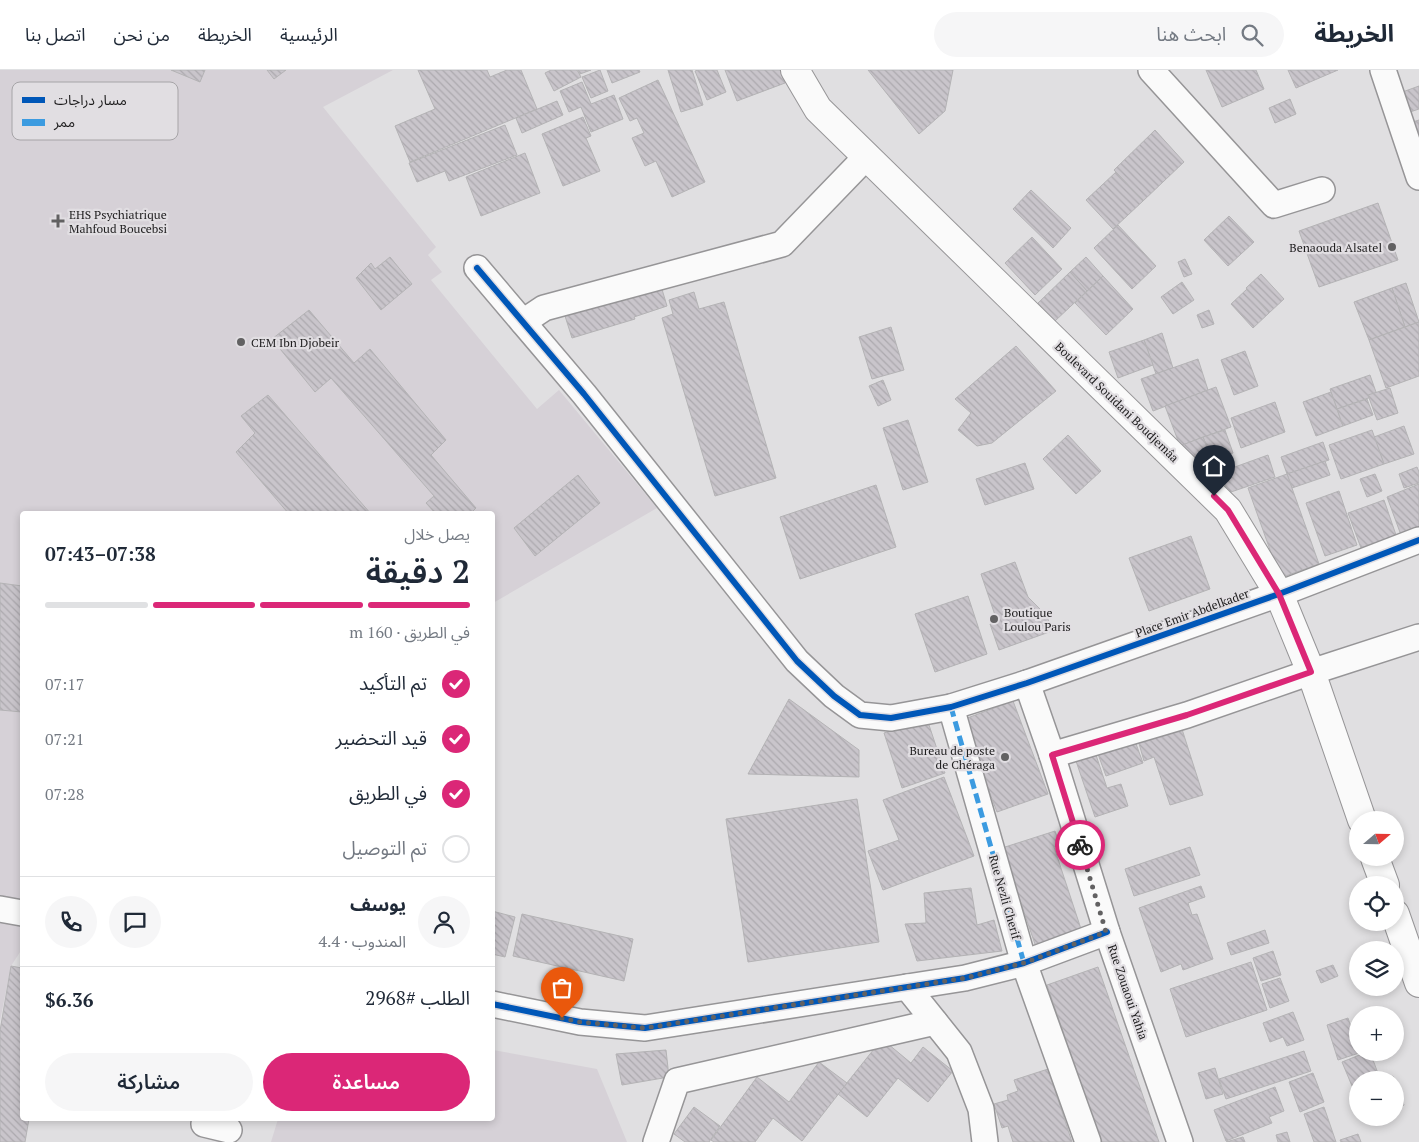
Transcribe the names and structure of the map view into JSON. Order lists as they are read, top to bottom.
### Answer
{
  "streets": {
    "main road": ["Boulevard Souidani Boudjemâa"],
    "street": ["Place Emir Abdelkader", "Rue Nezli Cherif", "Rue Zouaoui Yahia"]
  },
  "crossings": [
    ["Boulevard Souidani Boudjemâa", "Place Emir Abdelkader"],
    ["Place Emir Abdelkader", "Rue Nezli Cherif"]
  ],
  "places": {
    "health": ["EHS Psychiatrique Mahfoud Boucebsi"],
    "other": [
      "Benaouda Alsatel",
      "CEM Ibn Djobeir",
      "Boutique Loulou Paris",
      "Bureau de poste de Chéraga"
    ]
  },
  "legend": ["مسار دراجات", "ممر"],
  "north": "right",
  "page": {
    "header": "الخريطة",
    "search": "ابحث هنا",
    "nav": [
      "الرئيسية",
      "الخريطة",
      "من نحن",
      "اتصل بنا"
    ],
    "heading": ["2 دقيقة", "يصل خلال", "07:38–07:43"],
    "panel": [
      "يوسف",
      "المندوب · 4.4",
      "الطلب #2968",
      "$6.36"
    ],
    "bar": "في الطريق · 160 m",
    "list": [
      ["تم التأكيد", "07:17"],
      ["قيد التحضير", "07:21"],
      ["في الطريق", "07:28"],
      "تم التوصيل"
    ],
    "map_buttons": ["+", "−"],
    "buttons": ["مساعدة", "مشاركة"]
  }
}
